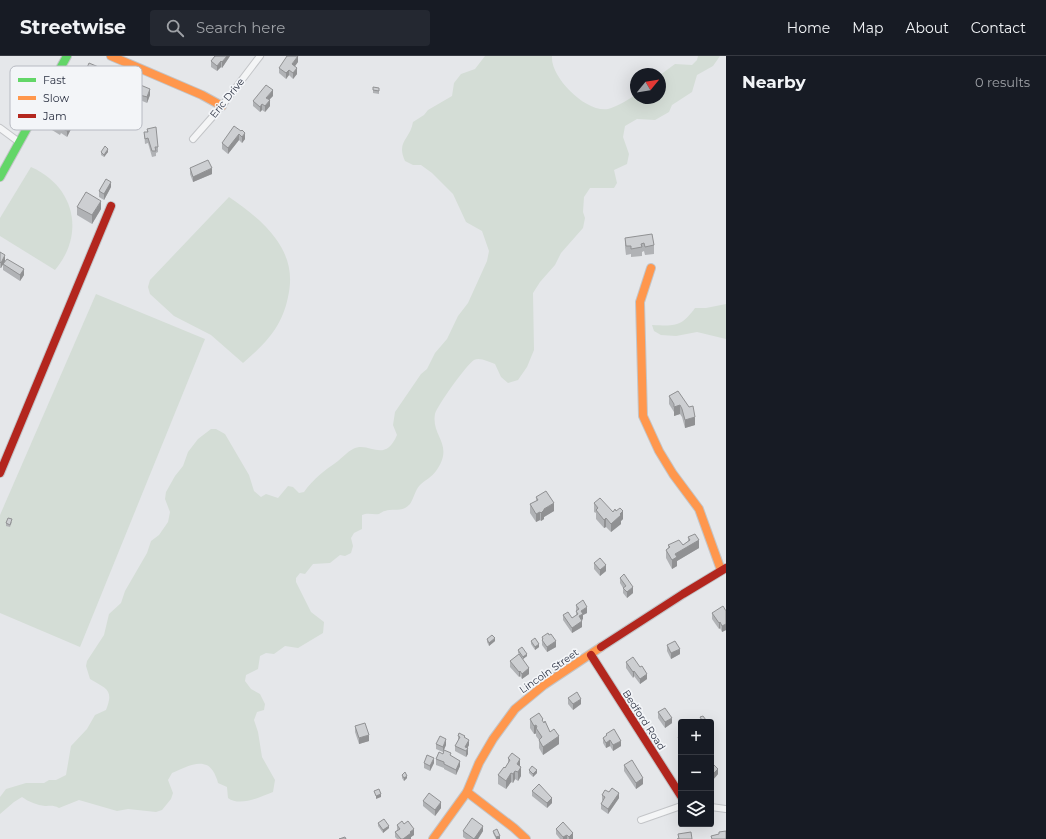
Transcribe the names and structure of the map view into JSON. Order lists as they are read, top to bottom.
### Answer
{
  "streets": {
    "street": ["Eric Drive", "Lincoln Street", "Bedford Road"]
  },
  "crossings": [
    ["Lincoln Street", "Bedford Road"]
  ],
  "legend": ["Fast", "Slow", "Jam"],
  "north": "top right",
  "page": {
    "header": "Streetwise",
    "search": "Search here",
    "nav": [
      "Home",
      "Map",
      "About",
      "Contact"
    ],
    "heading": ["Nearby", "0 results"],
    "map_buttons": ["+", "−"]
  }
}
